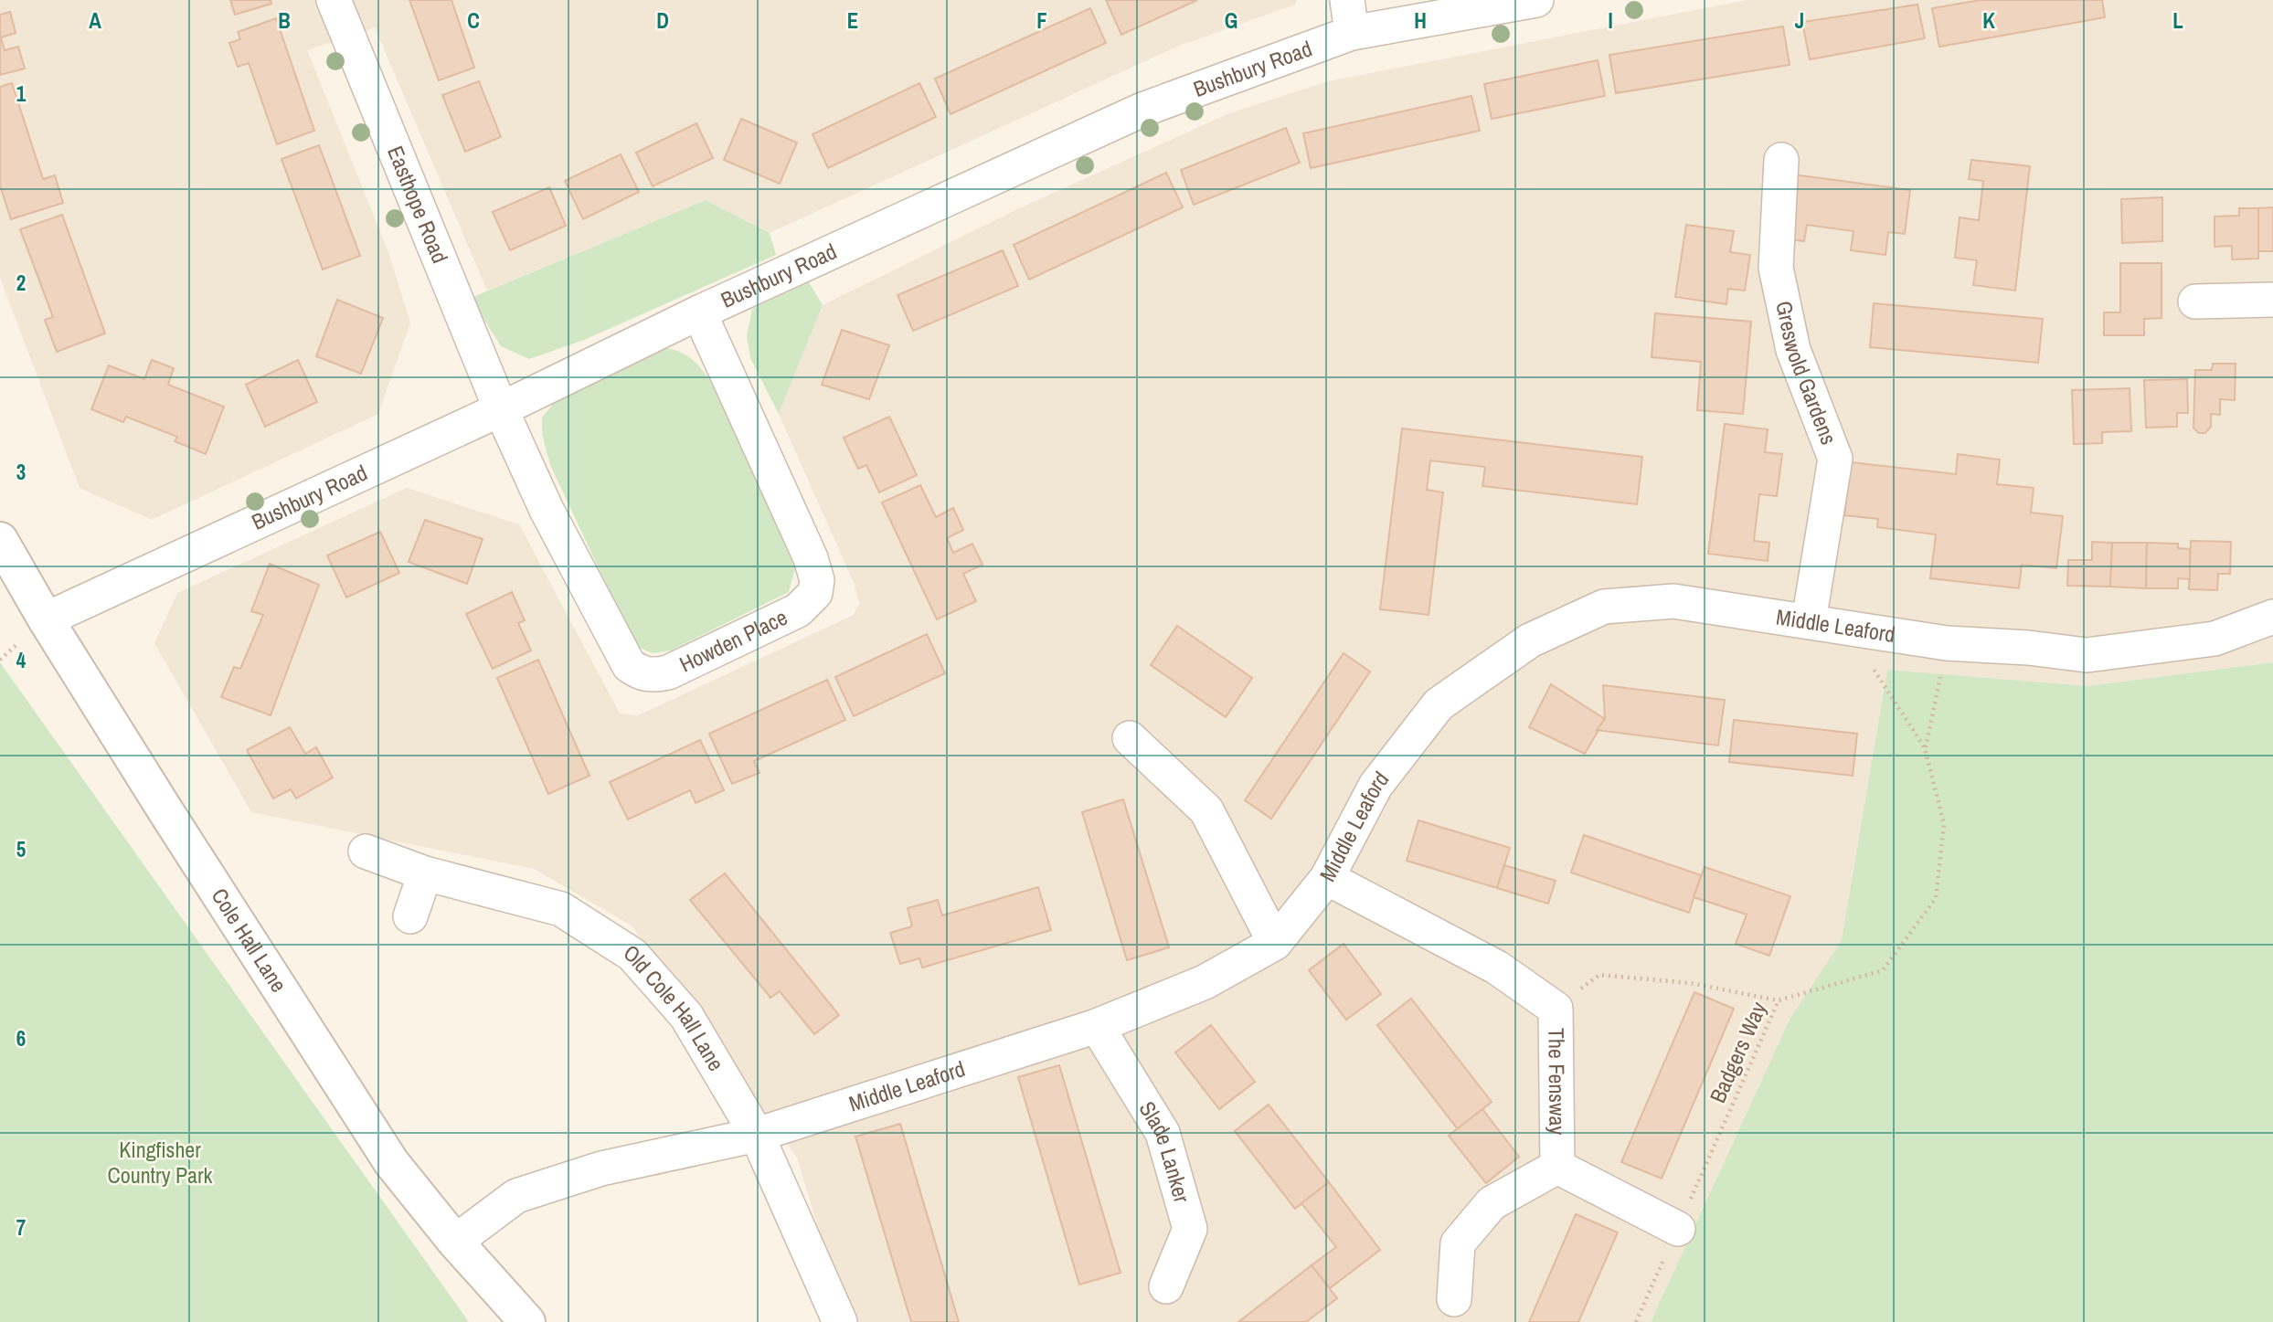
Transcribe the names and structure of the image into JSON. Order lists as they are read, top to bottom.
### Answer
{
  "streets": {
    "street": [
      "Bushbury Road",
      "Easthope Road",
      "Greswold Gardens",
      "Middle Leaford",
      "Howden Place",
      "Cole Hall Lane",
      "Old Cole Hall Lane",
      "The Fensway",
      "Slade Lanker"
    ],
    "path": ["Badgers Way"]
  },
  "crossings": [
    ["Bushbury Road", "Easthope Road"],
    ["Bushbury Road", "Howden Place"],
    ["Bushbury Road", "Cole Hall Lane"],
    ["Easthope Road", "Howden Place"],
    ["Greswold Gardens", "Middle Leaford"],
    ["Middle Leaford", "Cole Hall Lane"],
    ["Middle Leaford", "Old Cole Hall Lane"],
    ["Middle Leaford", "Badgers Way"],
    ["Middle Leaford", "The Fensway"],
    ["Middle Leaford", "Slade Lanker"],
    ["Badgers Way", "The Fensway"]
  ],
  "parks": ["Kingfisher Country Park"],
  "grid": {
    "columns": [
      "A",
      "B",
      "C",
      "D",
      "E",
      "F",
      "G",
      "H",
      "I",
      "J",
      "K",
      "L"
    ],
    "rows": [
      "1",
      "2",
      "3",
      "4",
      "5",
      "6",
      "7"
    ]
  }
}
